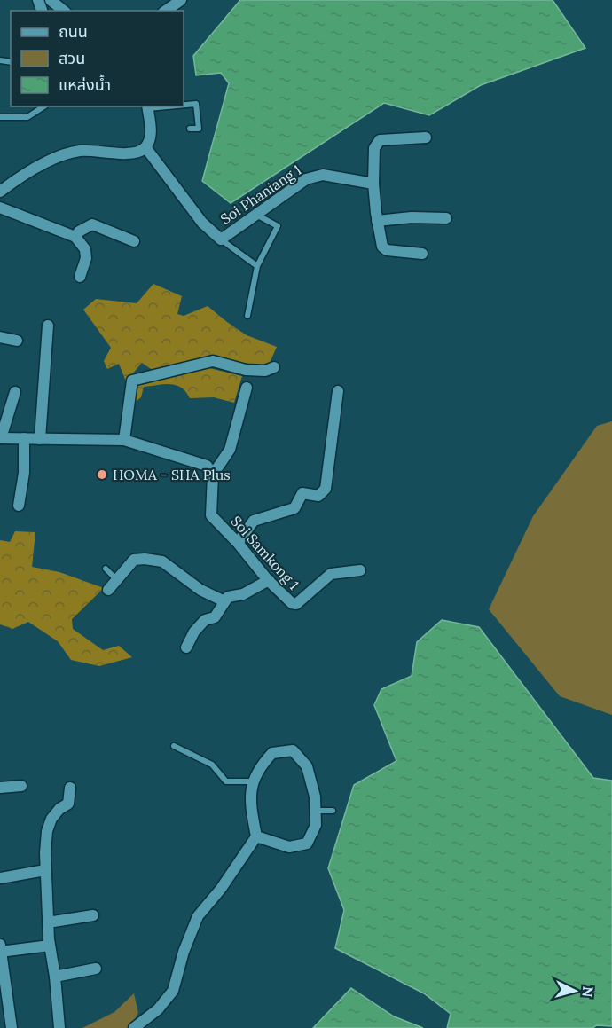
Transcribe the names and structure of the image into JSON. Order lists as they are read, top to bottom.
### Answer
{
  "streets": {
    "street": ["Soi Phaniang 1", "Soi Samkong 1"]
  },
  "places": ["HOMA - SHA Plus"],
  "legend": ["ถนน", "สวน", "แหล่งน้ำ"],
  "north": "right"
}
